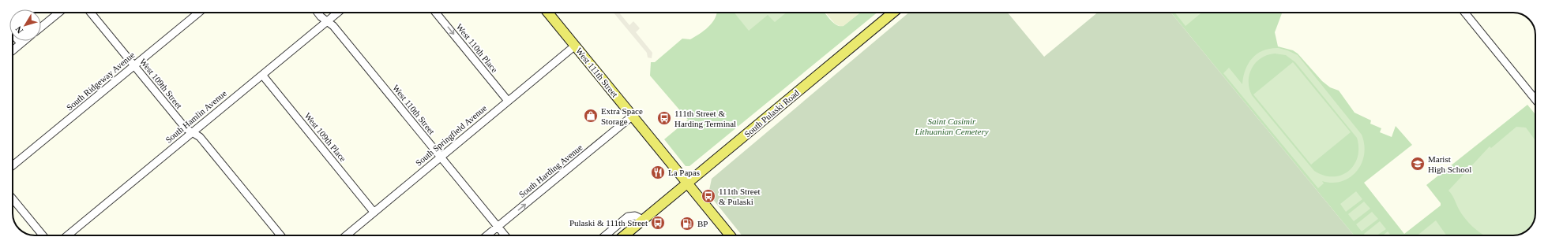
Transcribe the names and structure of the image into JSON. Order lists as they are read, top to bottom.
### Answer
{
  "streets": {
    "main road": ["West 111th Street", "South Pulaski Road"],
    "street": [
      "West 110th Place",
      "South Ridgeway Avenue",
      "West 109th Street",
      "West 110th Street",
      "South Hamlin Avenue",
      "South Springfield Avenue",
      "West 109th Place",
      "South Harding Avenue"
    ]
  },
  "crossings": [
    ["West 110th Place", "South Springfield Avenue"],
    ["West 111th Street", "South Pulaski Road"],
    ["West 111th Street", "South Springfield Avenue"],
    ["West 111th Street", "South Harding Avenue"],
    ["South Ridgeway Avenue", "West 109th Street"],
    ["West 109th Street", "South Hamlin Avenue"],
    ["West 110th Street", "South Hamlin Avenue"],
    ["West 110th Street", "South Springfield Avenue"],
    ["West 110th Street", "South Harding Avenue"],
    ["South Hamlin Avenue", "West 109th Place"],
    ["South Springfield Avenue", "West 109th Place"]
  ],
  "one_way": ["West 110th Place", "South Harding Avenue"],
  "parks": ["Saint Casimir Lithuanian Cemetery"],
  "places": {
    "shop": ["Extra Space Storage"],
    "bus stop": ["111th Street & Harding Terminal", "111th Street & Pulaski", "Pulaski & 111th Street"],
    "school or university": ["Marist High School"],
    "restaurant": ["La Papas"],
    "fuel station": ["BP"]
  },
  "north": "bottom left"
}
